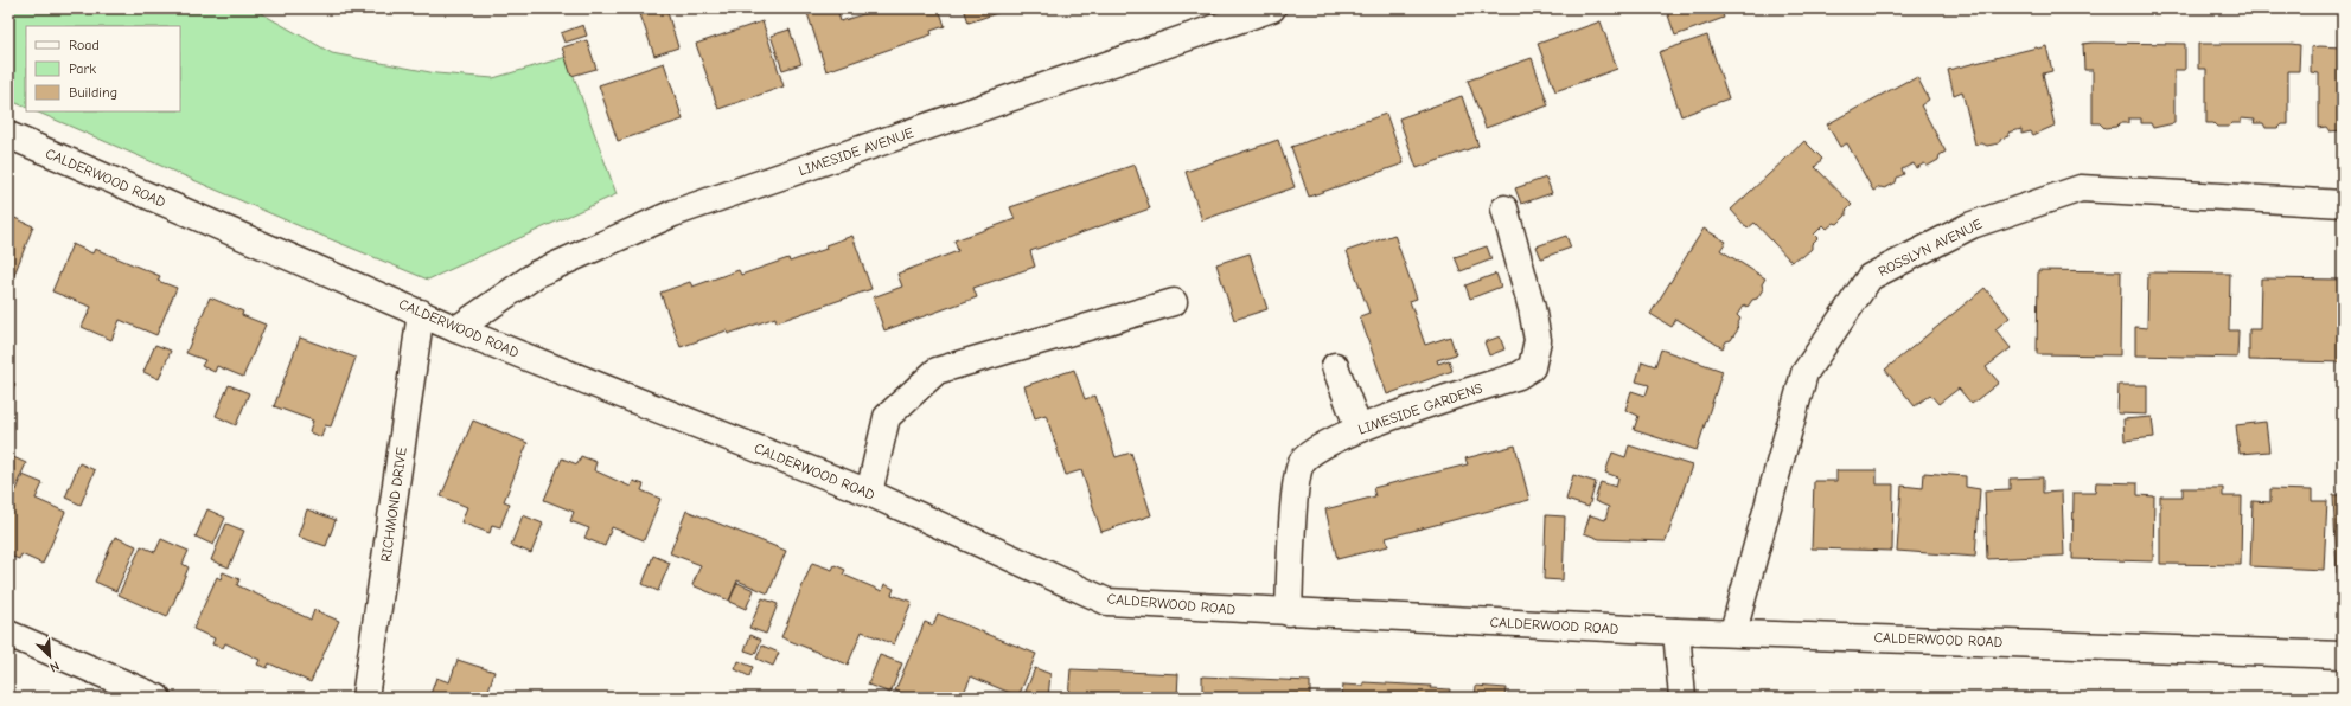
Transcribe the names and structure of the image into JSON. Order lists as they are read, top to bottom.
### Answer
{
  "streets": {
    "street": [
      "LIMESIDE AVENUE",
      "CALDERWOOD ROAD",
      "ROSSLYN AVENUE",
      "LIMESIDE GARDENS",
      "RICHMOND DRIVE"
    ]
  },
  "crossings": [
    ["LIMESIDE AVENUE", "CALDERWOOD ROAD"],
    ["CALDERWOOD ROAD", "ROSSLYN AVENUE"],
    ["CALDERWOOD ROAD", "LIMESIDE GARDENS"],
    ["CALDERWOOD ROAD", "RICHMOND DRIVE"]
  ],
  "legend": ["Road", "Park", "Building"],
  "north": "bottom right"
}
